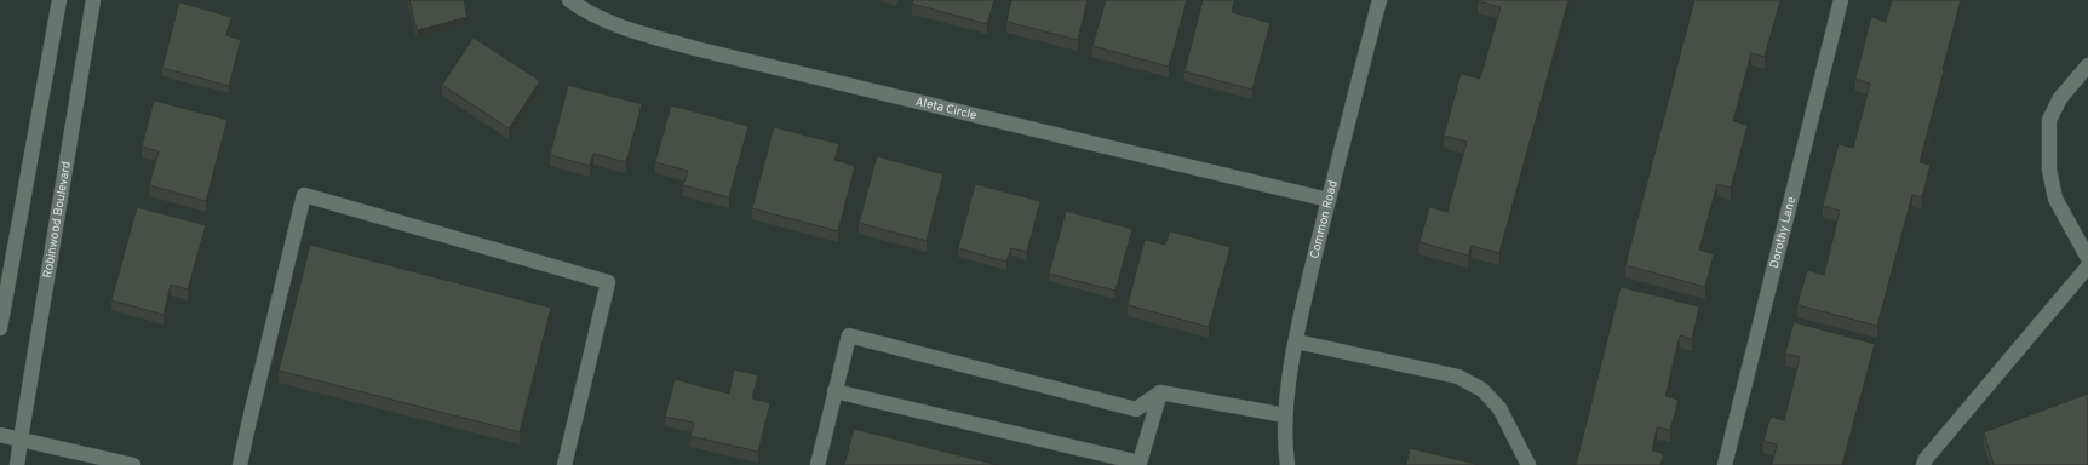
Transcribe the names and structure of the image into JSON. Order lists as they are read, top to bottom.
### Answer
{
  "streets": {
    "street": [
      "Aleta Circle",
      "Robinwood Boulevard",
      "Common Road",
      "Dorothy Lane"
    ]
  },
  "crossings": [
    ["Aleta Circle", "Common Road"]
  ]
}
